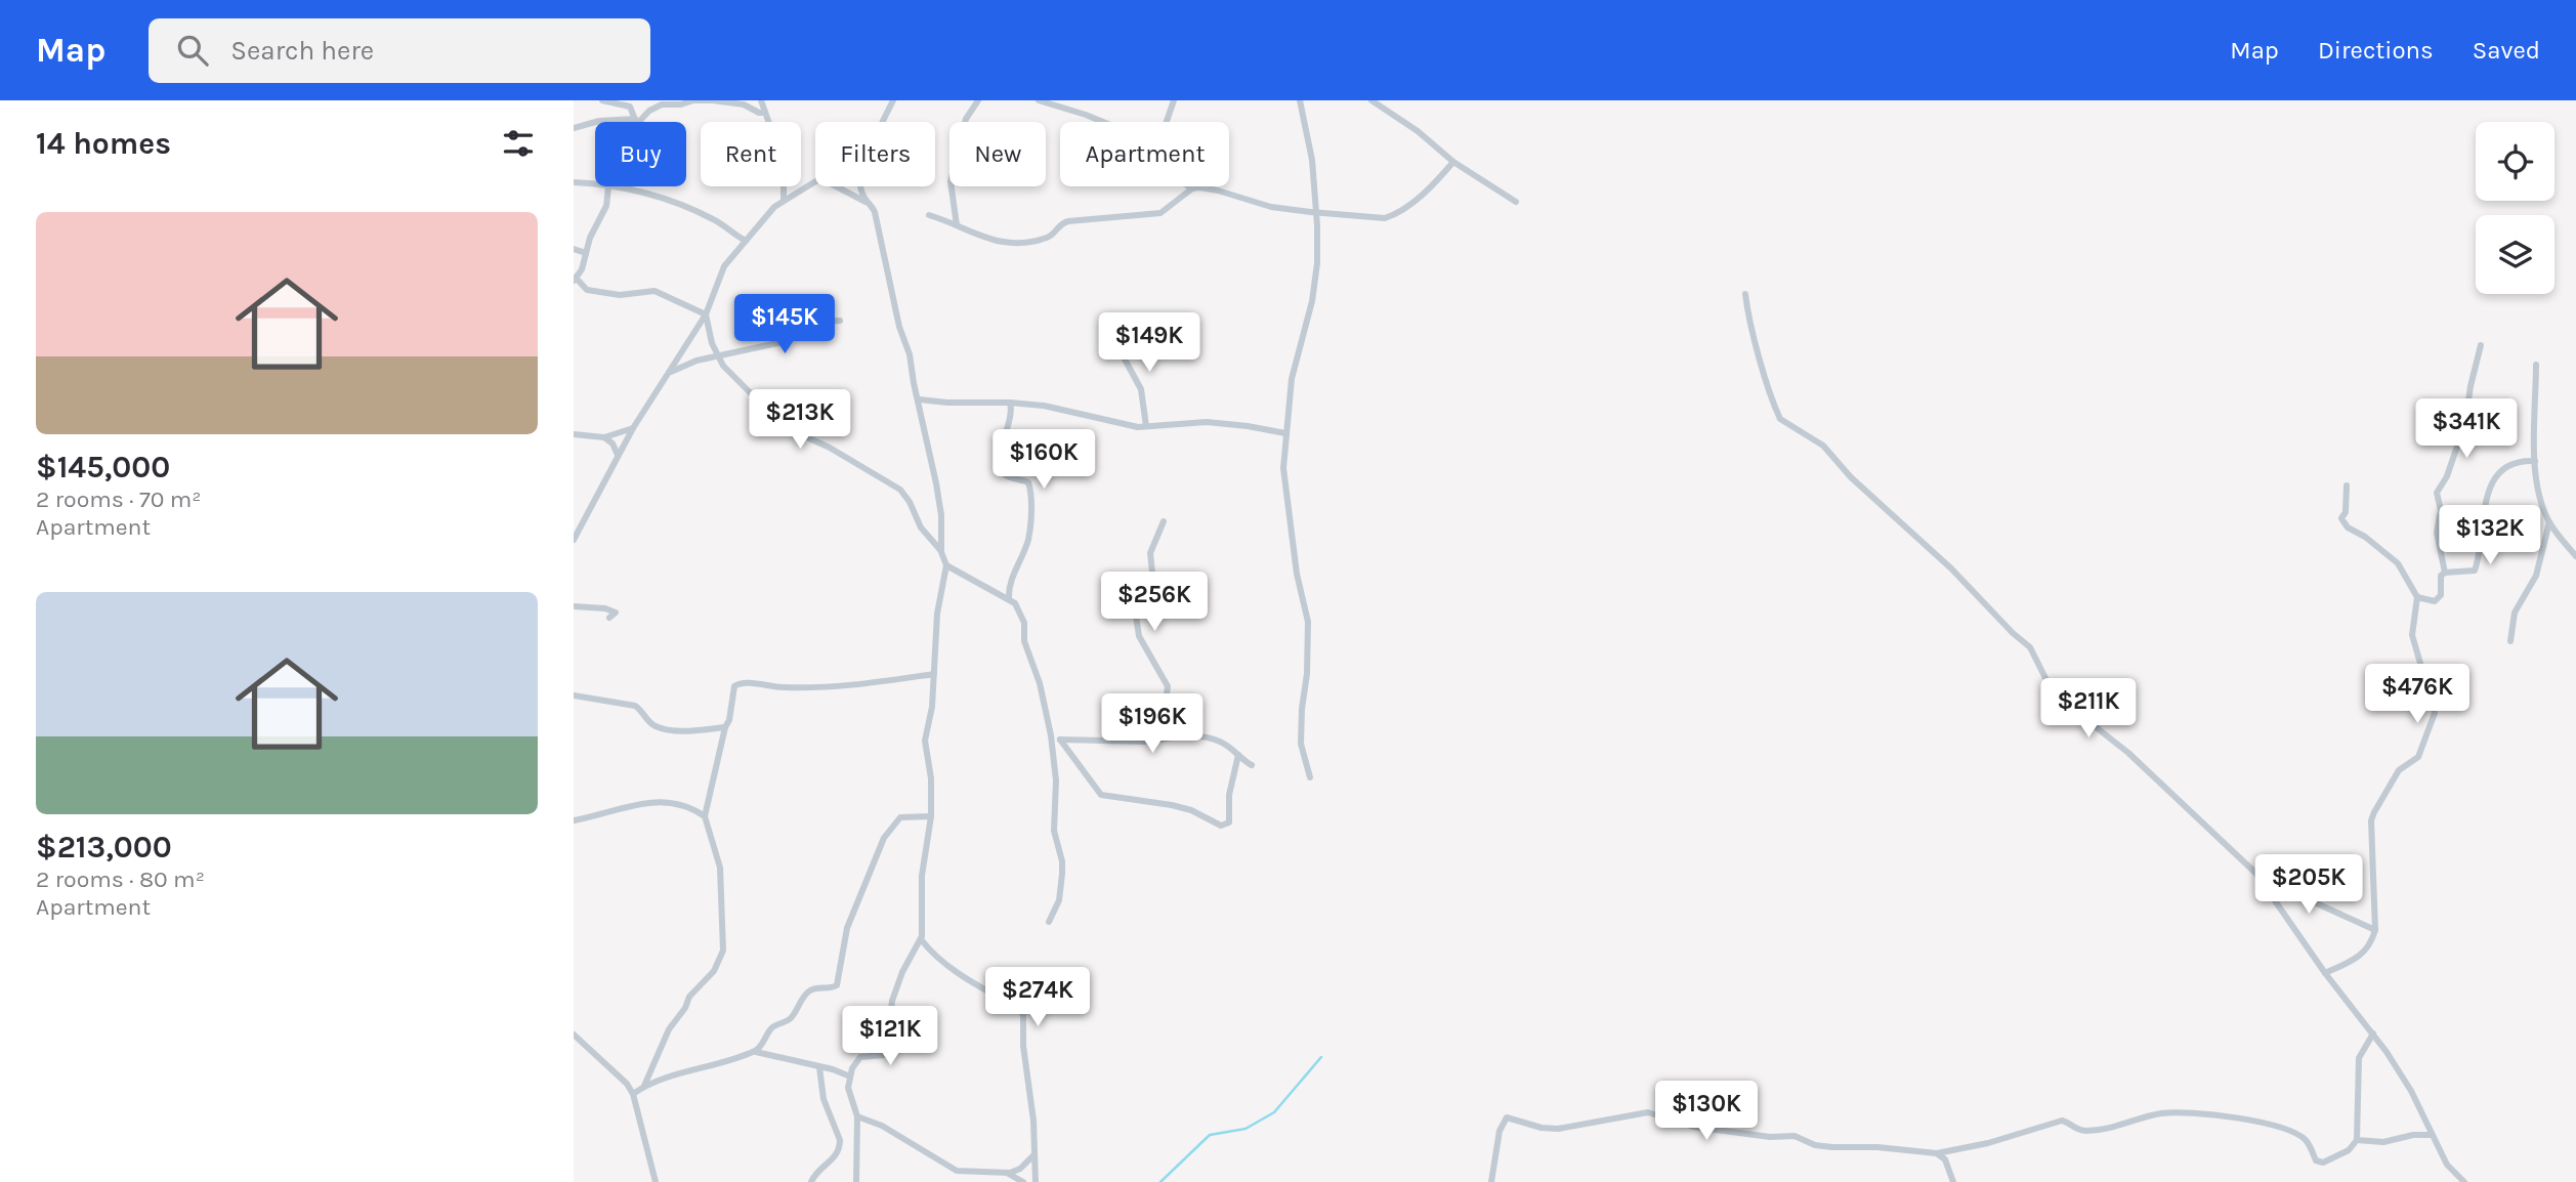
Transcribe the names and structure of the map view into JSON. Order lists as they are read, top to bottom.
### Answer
{
  "page": {
    "header": "Map",
    "search": "Search here",
    "nav": ["Map", "Directions", "Saved"],
    "heading": "14 homes",
    "chip": [
      "Buy",
      "Rent",
      "Filters",
      "New",
      "Apartment"
    ],
    "list": [
      {
        "name": "$145,000",
        "note": "2 rooms · 70 m² · Apartment"
      },
      {
        "name": "$213,000",
        "note": "2 rooms · 80 m² · Apartment"
      }
    ],
    "price": [
      "$145K",
      "$149K",
      "$213K",
      "$341K",
      "$160K",
      "$132K",
      "$256K",
      "$476K",
      "$211K",
      "$196K",
      "$205K",
      "$274K",
      "$121K",
      "$130K"
    ]
  }
}
